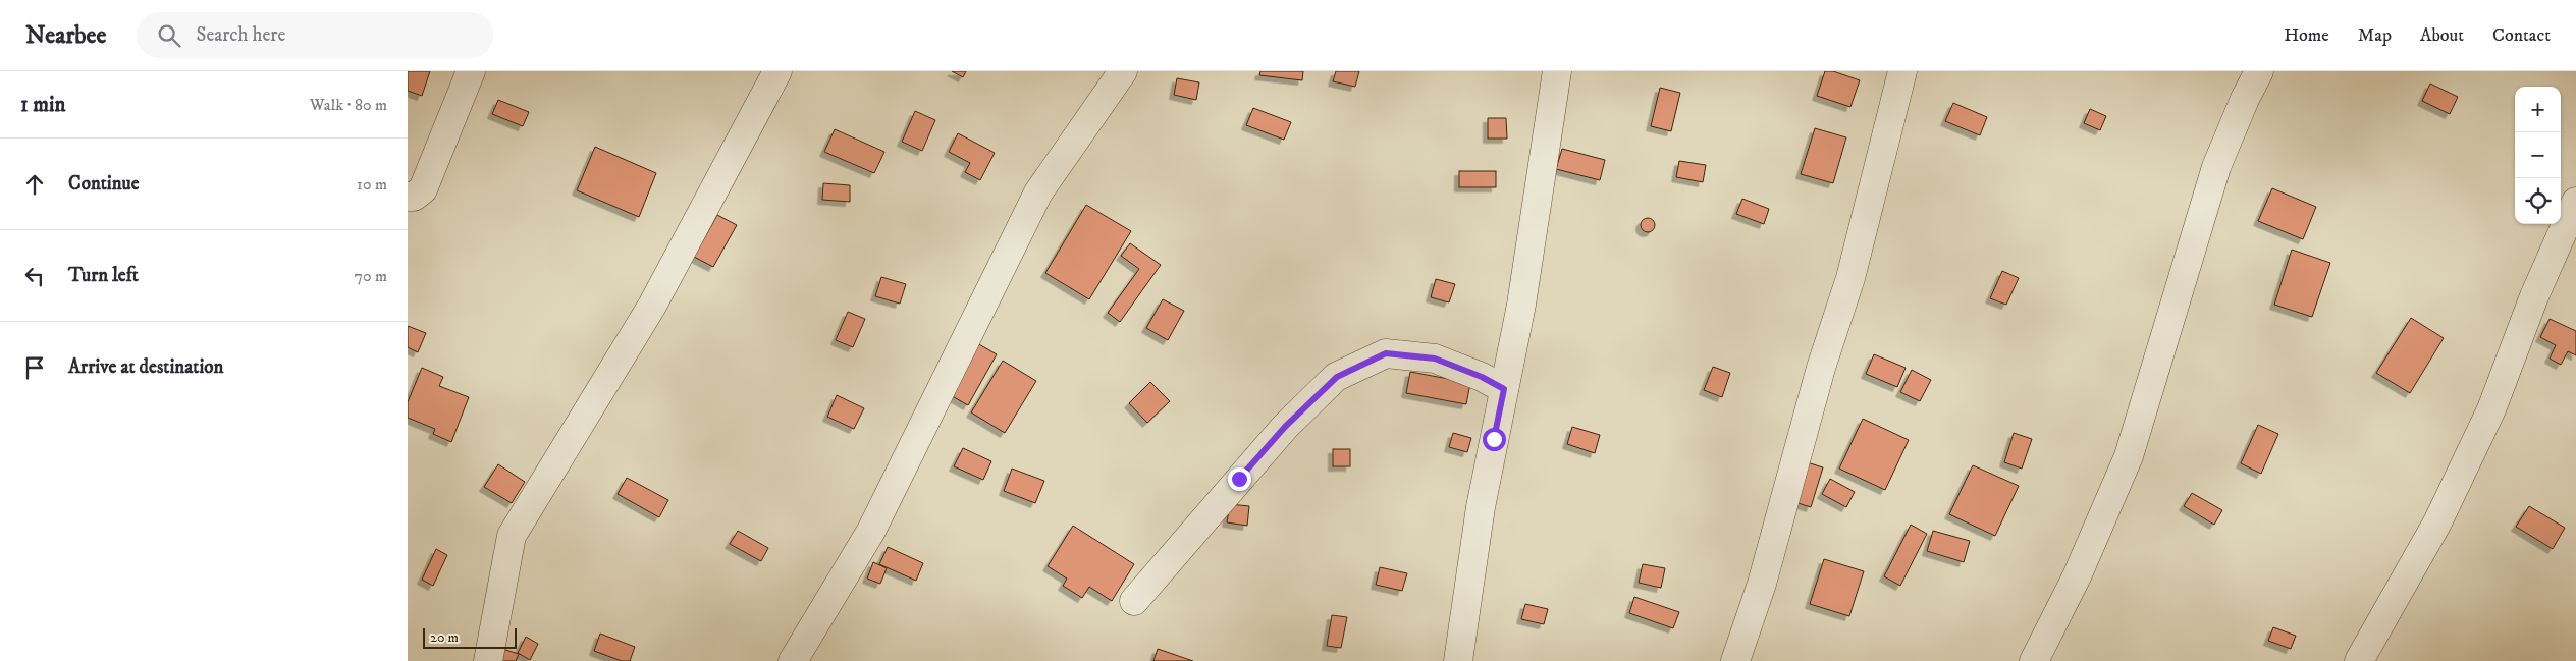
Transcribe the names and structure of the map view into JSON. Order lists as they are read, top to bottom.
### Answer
{
  "scale_bar": "20 m",
  "page": {
    "header": "Nearbee",
    "search": "Search here",
    "nav": [
      "Home",
      "Map",
      "About",
      "Contact"
    ],
    "heading": ["1 min", "Walk · 80 m"],
    "map_buttons": ["+", "−"],
    "list": [
      ["Continue", "10 m"],
      ["Turn left", "70 m"],
      "Arrive at destination"
    ],
    "scale": "20 m"
  }
}
